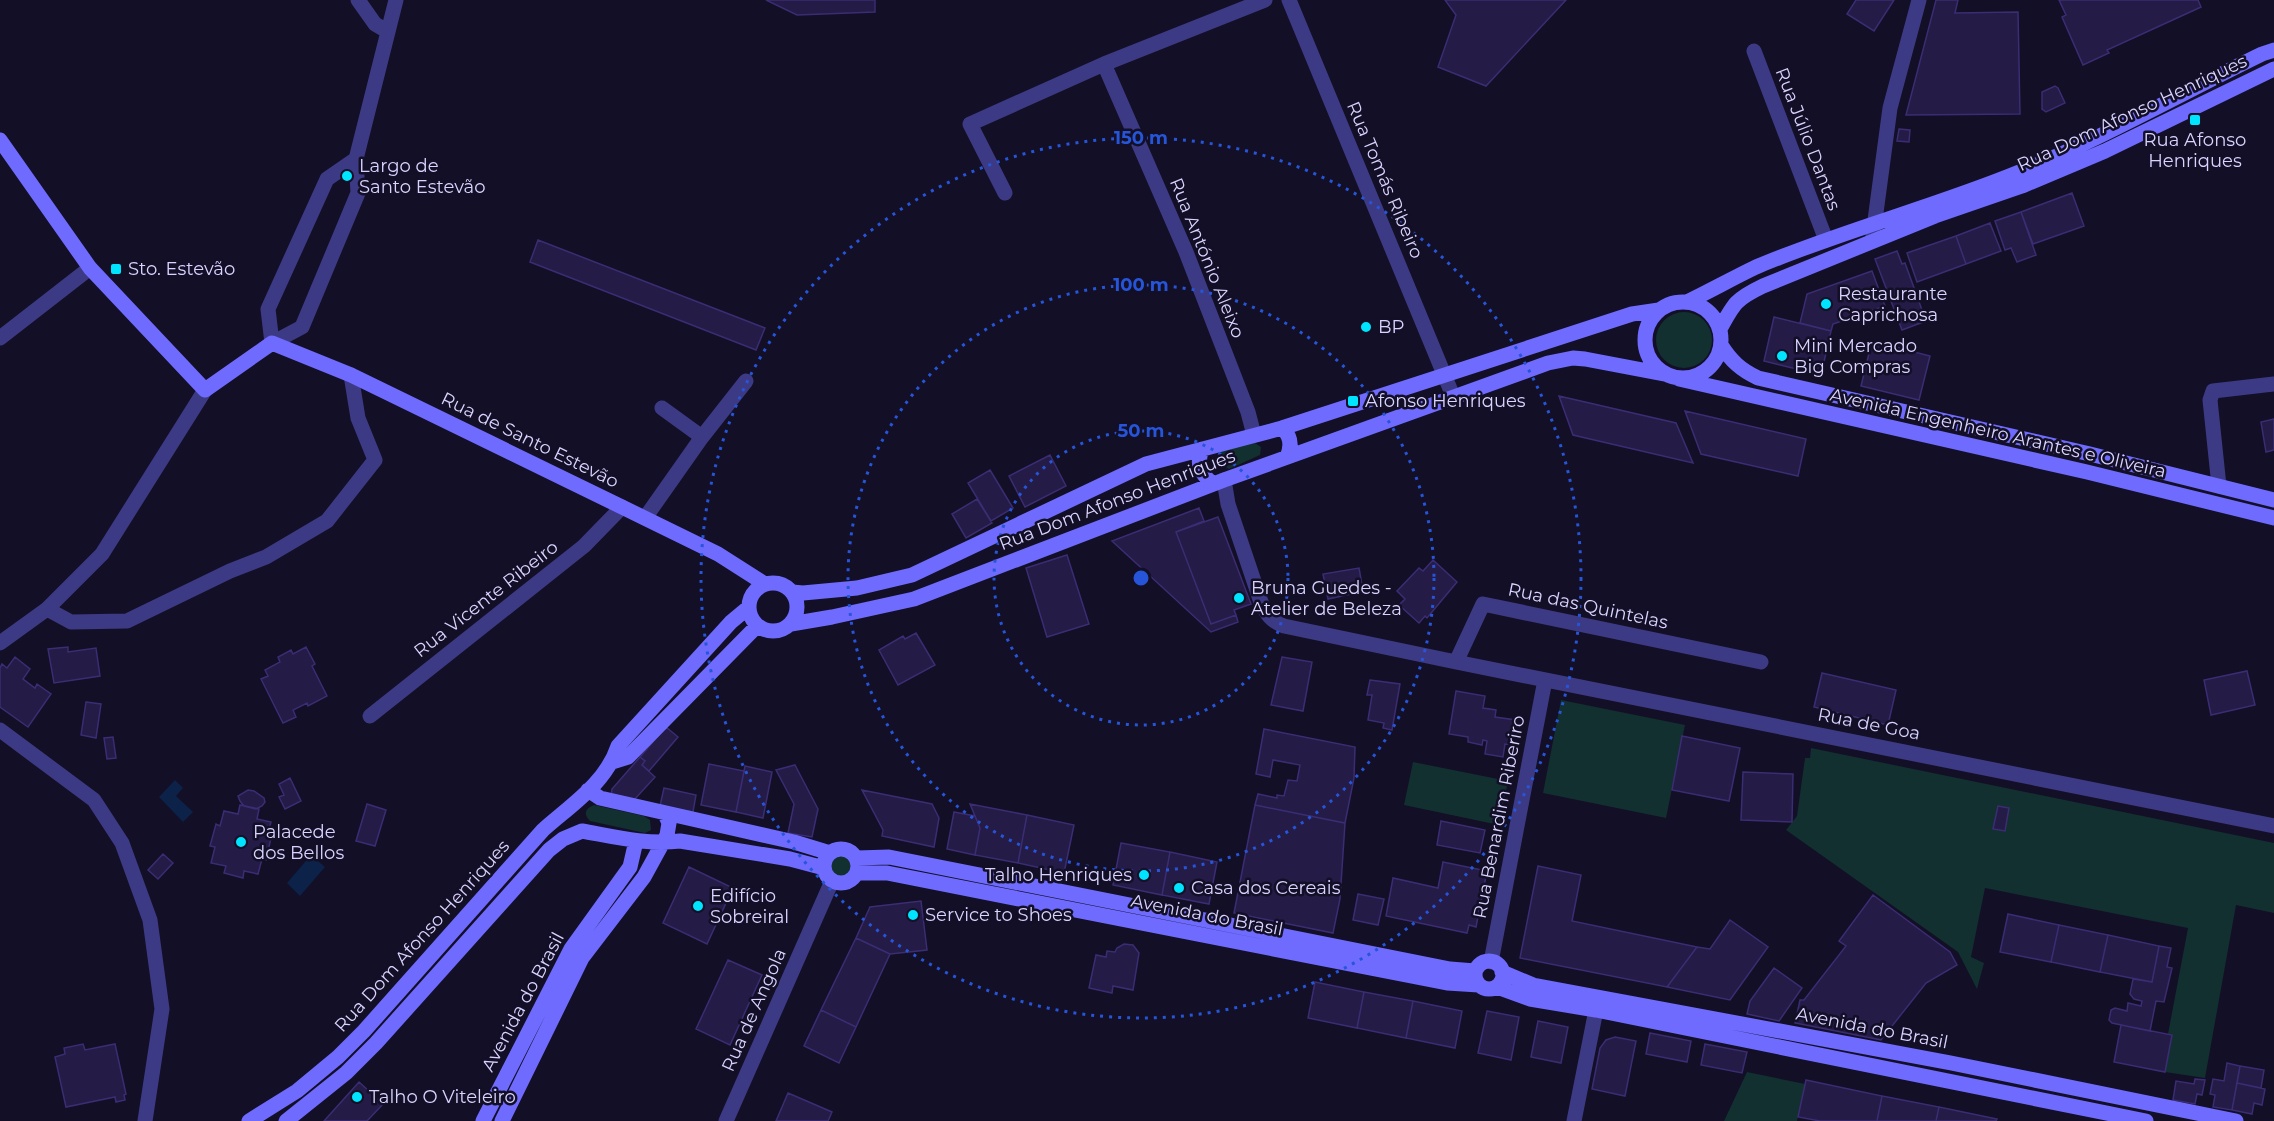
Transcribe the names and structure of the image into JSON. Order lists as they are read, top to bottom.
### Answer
{
  "streets": {
    "street": [
      "Rua Dom Afonso Henriques",
      "Rua Júlio Dantas",
      "Rua Tomás Ribeiro",
      "Rua António Aleixo",
      "Avenida Engenheiro Arantes e Oliveira",
      "Rua de Santo Estevão",
      "Rua Vicente Ribeiro",
      "Rua das Quintelas",
      "Rua de Goa",
      "Rua Benardim Riberiro",
      "Avenida do Brasil",
      "Rua de Angola"
    ]
  },
  "crossings": [
    ["Rua Dom Afonso Henriques", "Rua Júlio Dantas"],
    ["Rua Dom Afonso Henriques", "Rua Tomás Ribeiro"],
    ["Rua Dom Afonso Henriques", "Rua António Aleixo"],
    ["Rua Dom Afonso Henriques", "Avenida Engenheiro Arantes e Oliveira"],
    ["Rua Dom Afonso Henriques", "Rua de Santo Estevão"],
    ["Rua Dom Afonso Henriques", "Avenida do Brasil"],
    ["Rua de Santo Estevão", "Rua Vicente Ribeiro"],
    ["Rua das Quintelas", "Rua de Goa"],
    ["Rua de Goa", "Rua Benardim Riberiro"],
    ["Rua Benardim Riberiro", "Avenida do Brasil"],
    ["Avenida do Brasil", "Rua de Angola"]
  ],
  "places": {
    "transit": ["Rua Afonso Henriques", "Sto. Estevão", "Afonso Henriques"],
    "other": [
      "Largo de Santo Estevão",
      "Restaurante Caprichosa",
      "BP",
      "Mini Mercado Big Compras",
      "Bruna Guedes - Atelier de Beleza",
      "Palacede dos Bellos",
      "Talho Henriques",
      "Casa dos Cereais",
      "Edifício Sobreiral",
      "Service to Shoes",
      "Talho O Viteleiro"
    ]
  },
  "rings": ["150 m", "100 m", "50 m"]
}
